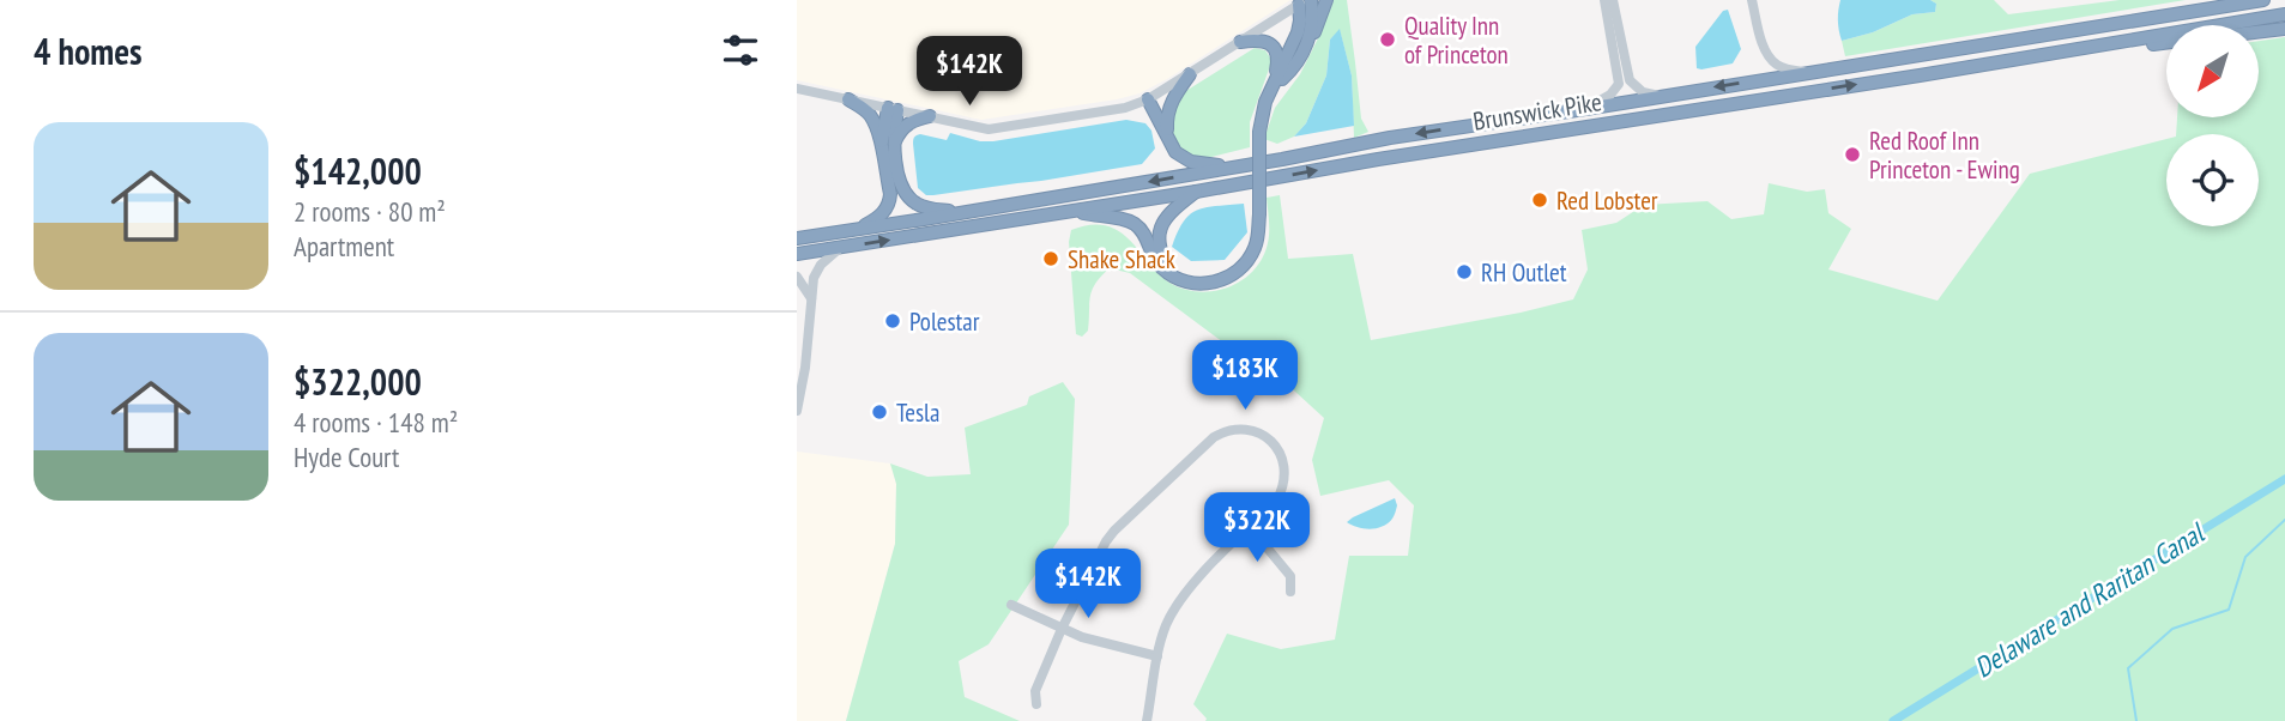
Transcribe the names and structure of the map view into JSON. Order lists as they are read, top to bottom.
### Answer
{
  "streets": {
    "highway": ["Brunswick Pike"]
  },
  "water": ["Delaware and Raritan Canal"],
  "places": [
    "Quality Inn of Princeton",
    "Red Roof Inn Princeton - Ewing",
    "Red Lobster",
    "Shake Shack",
    "RH Outlet",
    "Polestar",
    "Tesla"
  ],
  "north": "bottom left",
  "page": {
    "heading": "4 homes",
    "price": [
      "$142K",
      "$183K",
      "$322K",
      "$142K"
    ],
    "list": [
      {
        "name": "$142,000",
        "note": "2 rooms · 80 m² · Apartment"
      },
      {
        "name": "$322,000",
        "note": "4 rooms · 148 m² · Hyde Court"
      }
    ]
  }
}
